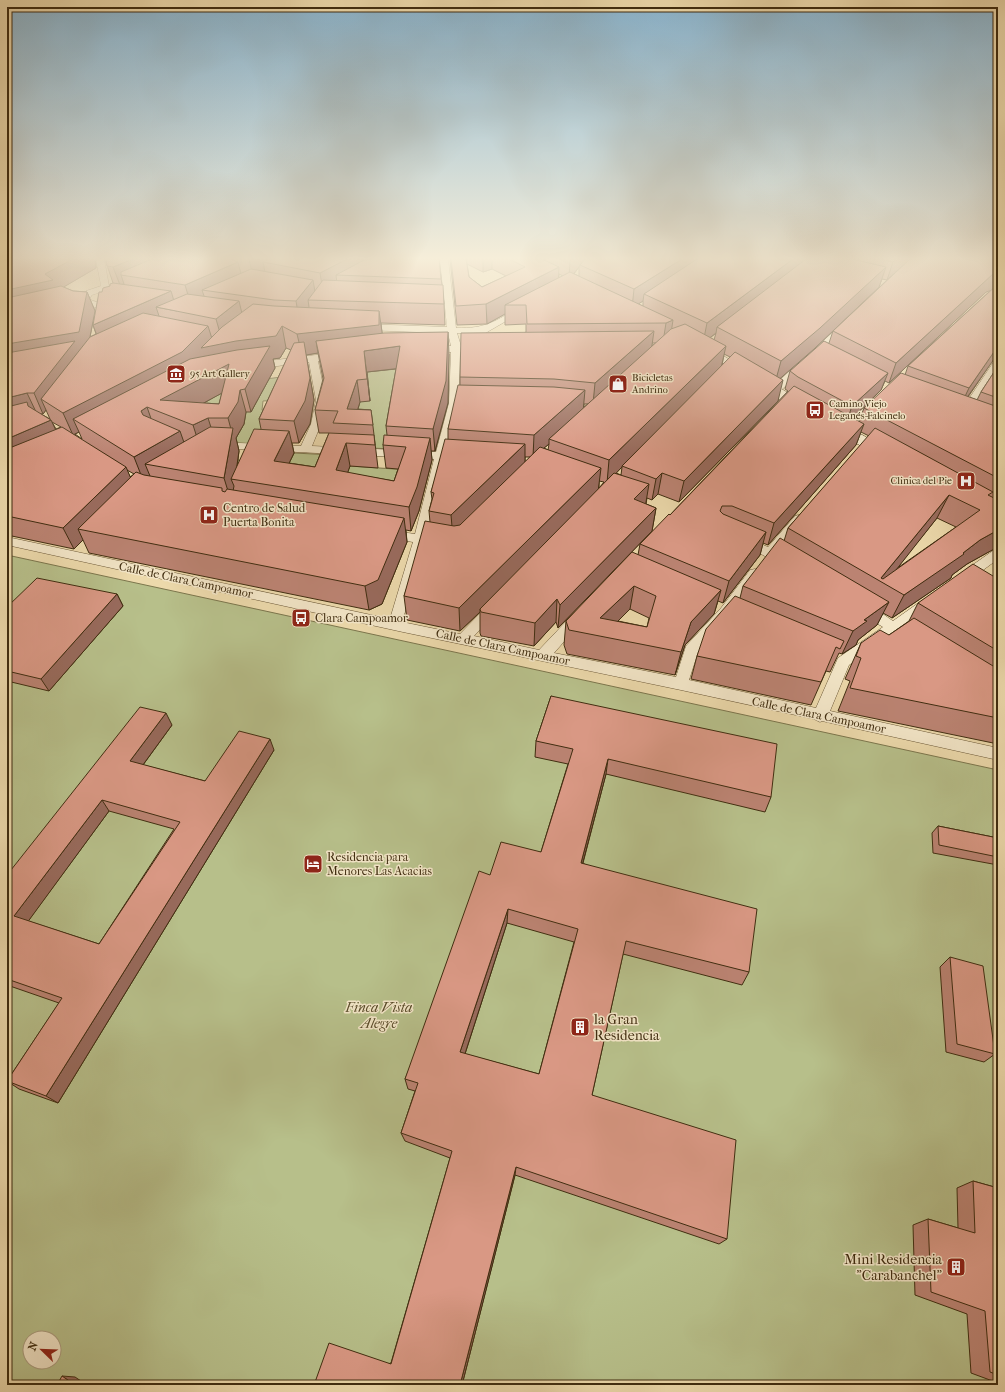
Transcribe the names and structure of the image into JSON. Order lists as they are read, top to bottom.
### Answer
{
  "streets": {
    "street": ["Calle de Clara Campoamor"]
  },
  "parks": ["Finca Vista Alegre"],
  "places": {
    "museum": ["95 Art Gallery"],
    "shop": ["Bicicletas Andrino"],
    "bus stop": ["Camino Viejo Leganés-Falcinelo", "Clara Campoamor"],
    "hospital": ["Clinica del Pie", "Centro de Salud Puerta Bonita"],
    "hotel": ["Residencia para Menores Las Acacias"],
    "building": ["la Gran Residencia", "Mini Residencia \"Carabanchel\""]
  },
  "north": "top left"
}
